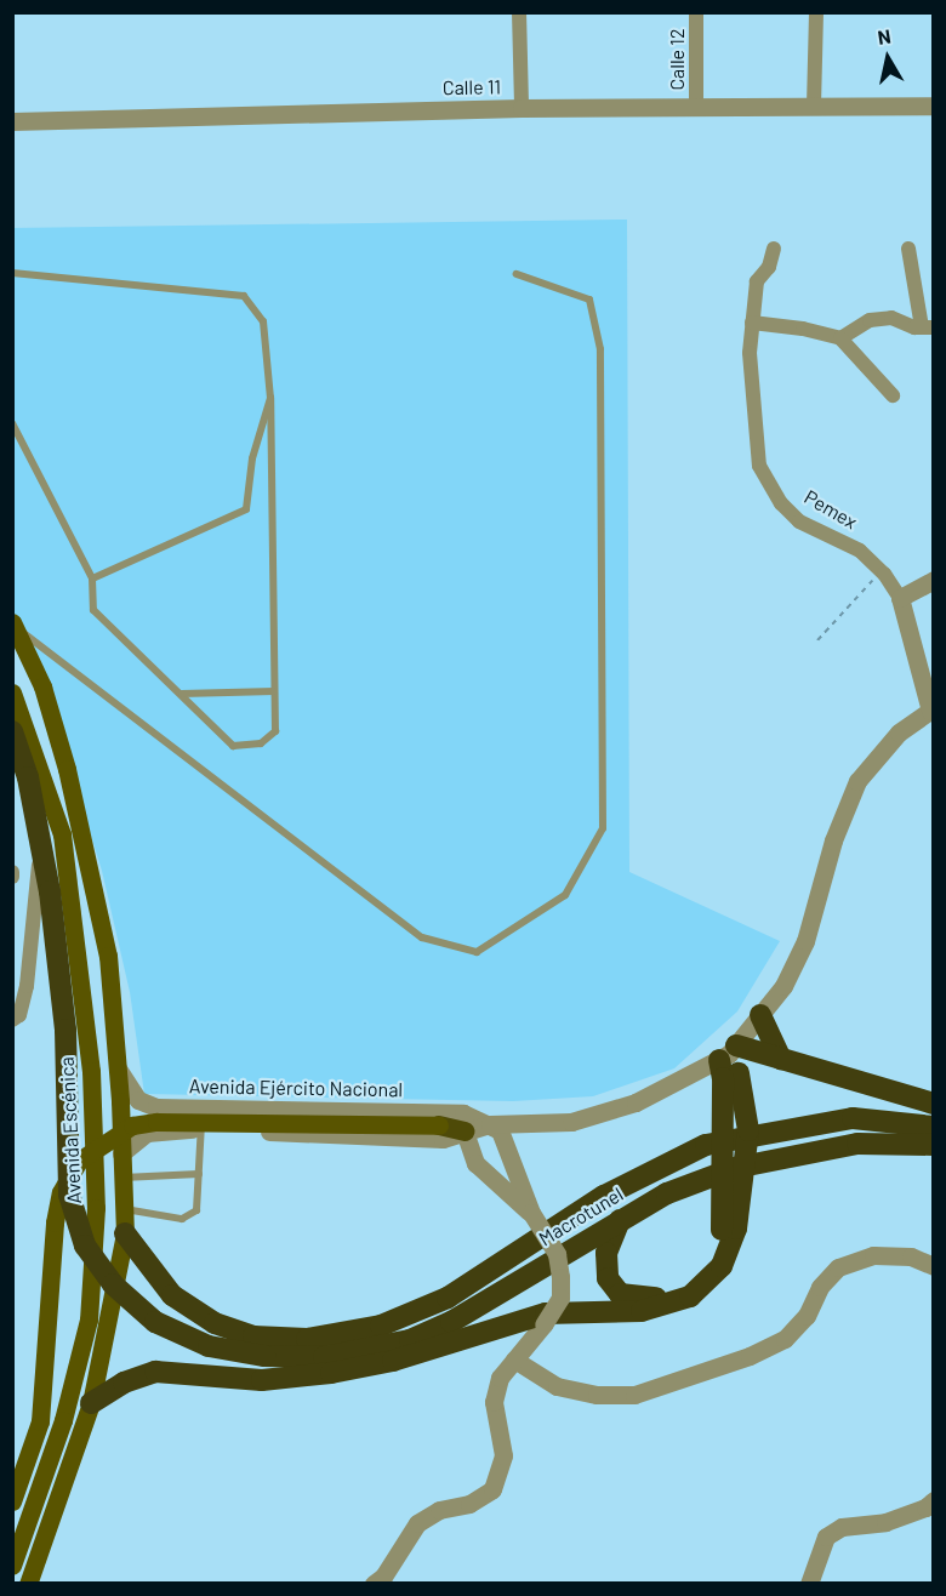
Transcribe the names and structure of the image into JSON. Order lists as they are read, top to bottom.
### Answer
{
  "streets": {
    "highway": ["Macrotunel"],
    "main road": ["Avenida Escénica"],
    "street": [
      "Calle 12",
      "Calle 11",
      "Pemex",
      "Avenida Ejército Nacional"
    ]
  },
  "crossings": [
    ["Calle 12", "Calle 11"],
    ["Pemex", "Avenida Ejército Nacional"]
  ],
  "north": "top"
}
